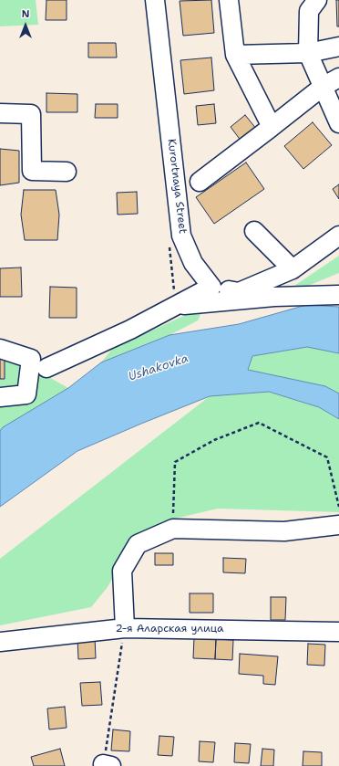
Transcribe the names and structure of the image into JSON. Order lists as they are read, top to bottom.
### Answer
{
  "streets": {
    "street": ["Kurortnaya Street", "2-я Аларская улица"]
  },
  "water": ["Ushakovka"],
  "north": "top"
}
